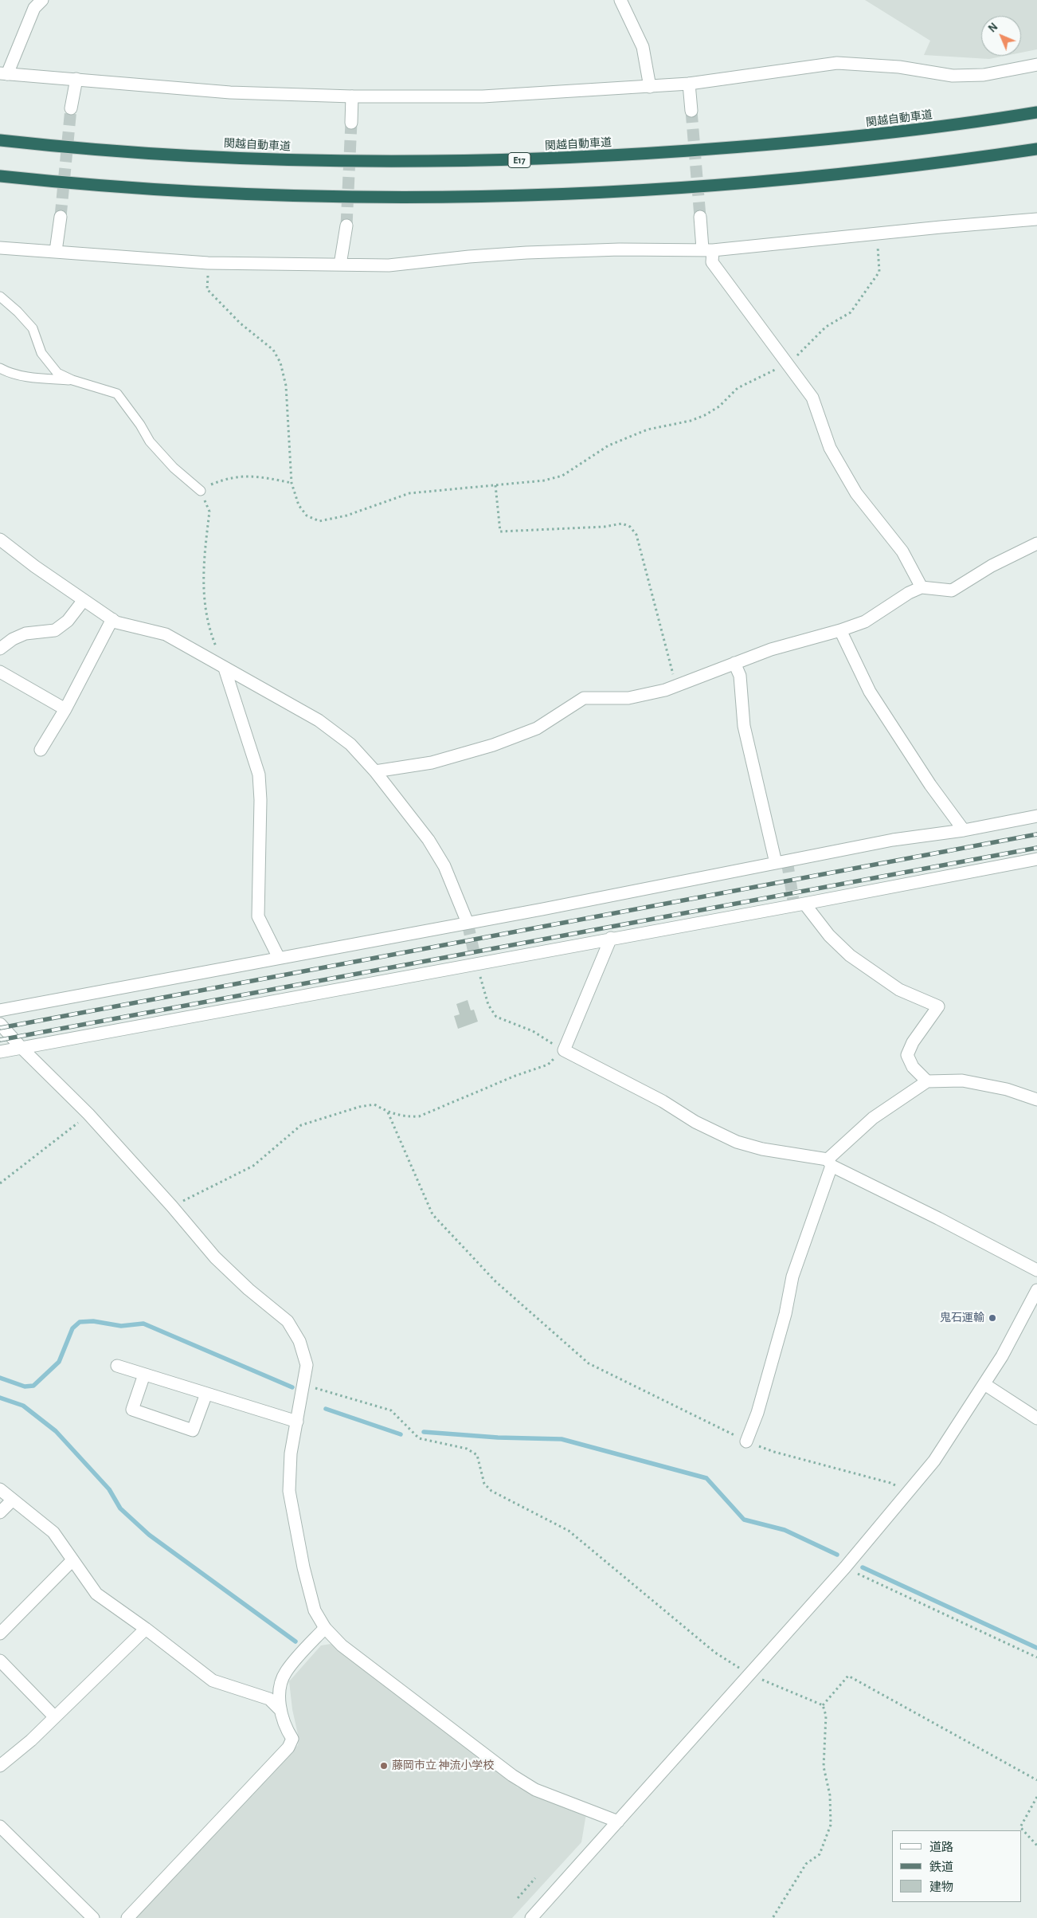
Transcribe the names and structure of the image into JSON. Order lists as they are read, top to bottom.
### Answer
{
  "streets": {
    "highway": ["関越自動車道", "E17"]
  },
  "places": ["鬼石運輸", "藤岡市立 神流小学校"],
  "legend": ["道路", "鉄道", "建物"],
  "north": "top left"
}
